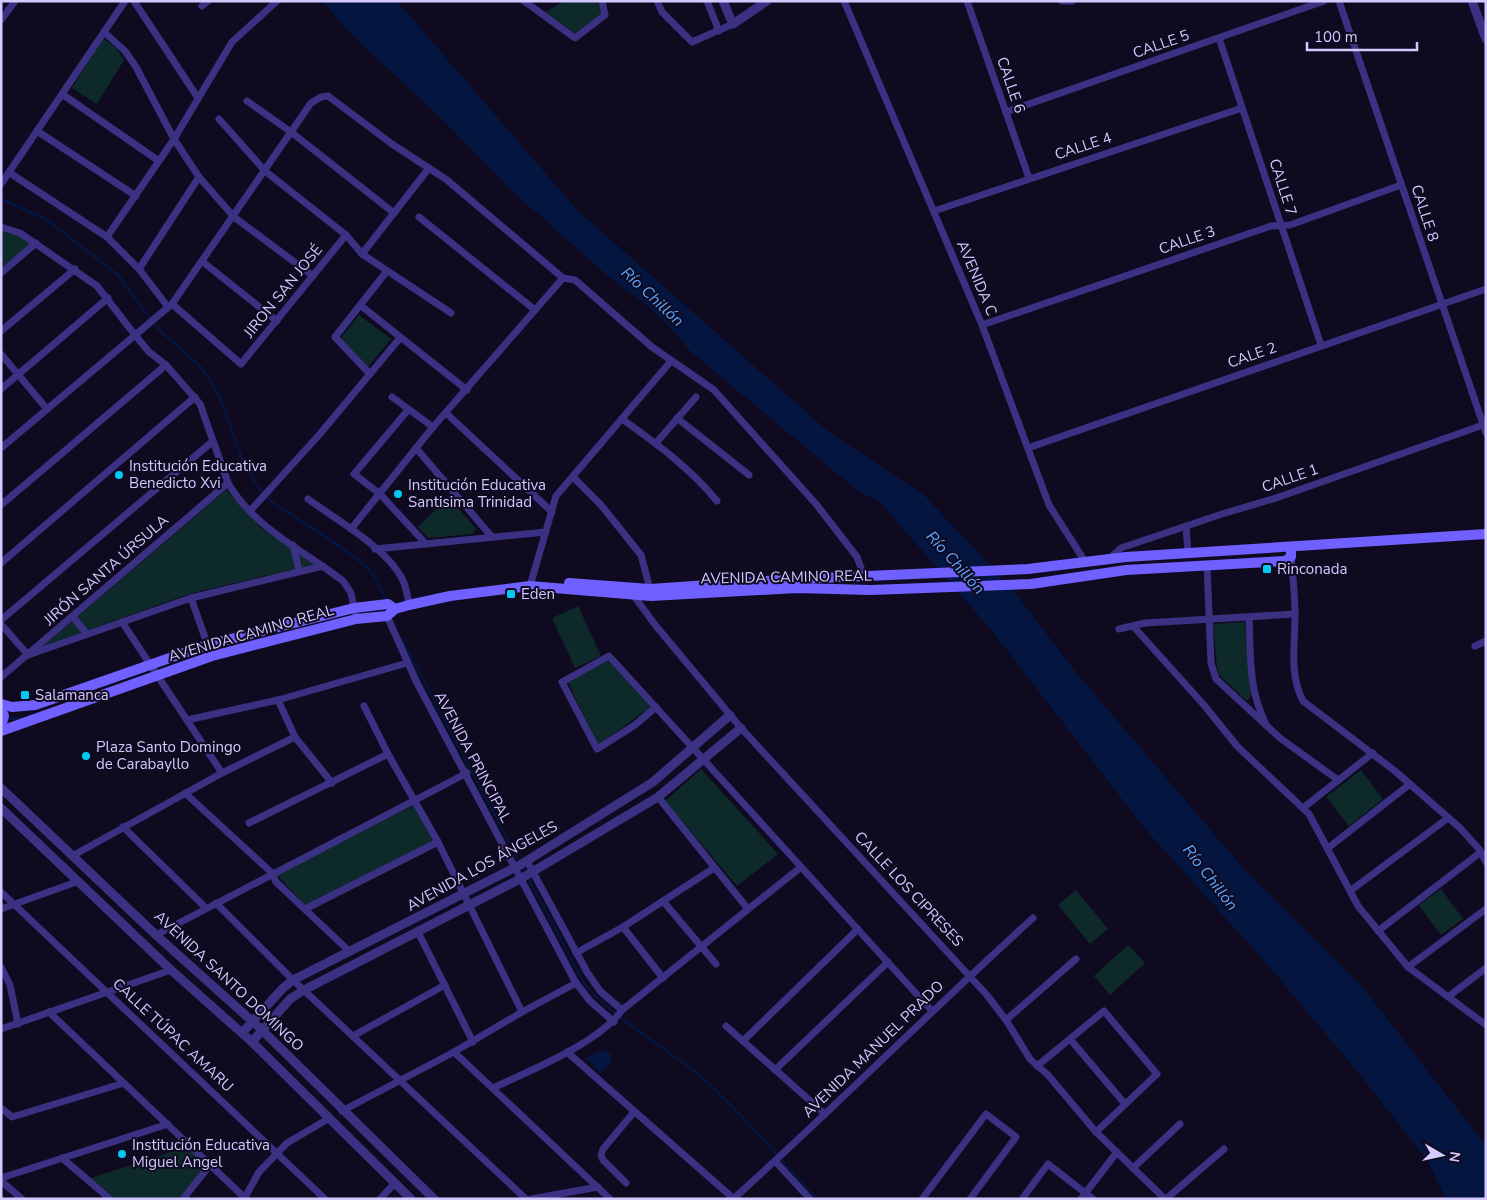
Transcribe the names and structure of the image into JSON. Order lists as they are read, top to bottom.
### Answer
{
  "streets": {
    "main road": ["AVENIDA CAMINO REAL"],
    "street": [
      "CALLE 5",
      "CALLE 6",
      "CALLE 4",
      "CALLE 7",
      "CALLE 8",
      "CALLE 3",
      "AVENIDA C",
      "JIRON SAN JOSÉ",
      "CALE 2",
      "CALLE 1",
      "JIRÓN SANTA ÚRSULA",
      "AVENIDA PRINCIPAL",
      "AVENIDA LOS ÁNGELES",
      "CALLE LOS CIPRESES",
      "AVENIDA SANTO DOMINGO",
      "CALLE TÚPAC AMARU",
      "AVENIDA MANUEL PRADO"
    ]
  },
  "crossings": [
    ["CALLE 5", "CALLE 6"],
    ["CALLE 5", "CALLE 7"],
    ["CALLE 6", "CALLE 4"],
    ["CALLE 4", "CALLE 7"],
    ["CALLE 4", "AVENIDA C"],
    ["CALLE 7", "CALLE 3"],
    ["CALLE 7", "CALE 2"],
    ["CALLE 8", "CALLE 3"],
    ["CALLE 8", "CALE 2"],
    ["CALLE 8", "CALLE 1"],
    ["CALLE 3", "AVENIDA C"],
    ["AVENIDA C", "CALE 2"],
    ["AVENIDA C", "AVENIDA CAMINO REAL"],
    ["CALLE 1", "AVENIDA CAMINO REAL"],
    ["AVENIDA CAMINO REAL", "AVENIDA PRINCIPAL"],
    ["AVENIDA CAMINO REAL", "CALLE LOS CIPRESES"],
    ["AVENIDA PRINCIPAL", "AVENIDA LOS ÁNGELES"],
    ["AVENIDA LOS ÁNGELES", "CALLE LOS CIPRESES"],
    ["AVENIDA LOS ÁNGELES", "AVENIDA SANTO DOMINGO"],
    ["CALLE LOS CIPRESES", "AVENIDA MANUEL PRADO"]
  ],
  "water": ["Río Chillón"],
  "places": {
    "other": [
      "Institución Educativa Benedicto Xvi",
      "Institución Educativa Santisima Trinidad",
      "Plaza Santo Domingo de Carabayllo",
      "Institución Educativa Miguel Angel"
    ],
    "transit": ["Rinconada", "Eden", "Salamanca"]
  },
  "scale_bar": "100 m",
  "north": "right"
}
